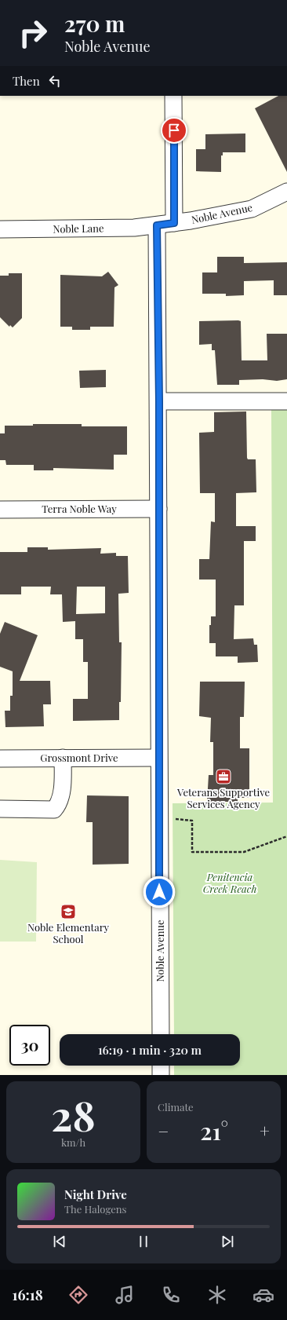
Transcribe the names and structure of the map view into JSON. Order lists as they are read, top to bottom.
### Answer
{
  "streets": {
    "street": [
      "Noble Avenue",
      "Noble Lane",
      "Terra Noble Way",
      "Grossmont Drive"
    ]
  },
  "crossings": [
    ["Noble Avenue", "Noble Lane"],
    ["Noble Avenue", "Terra Noble Way"],
    ["Noble Avenue", "Grossmont Drive"]
  ],
  "parks": ["Penitencia Creek Reach"],
  "places": {
    "office": ["Veterans Supportive Services Agency"],
    "school or university": ["Noble Elementary School"]
  },
  "page": {
    "turn": ["270 m", "Noble Avenue"],
    "then": "Then",
    "limit": "30",
    "trip": "16:19 · 1 min · 320 m",
    "tile": [
      ["28", "km/h"],
      "Climate"
    ],
    "heat": ["−", "21°", "+"],
    "song": ["Night Drive", "The Halogens"],
    "tabs": "16:18"
  }
}
